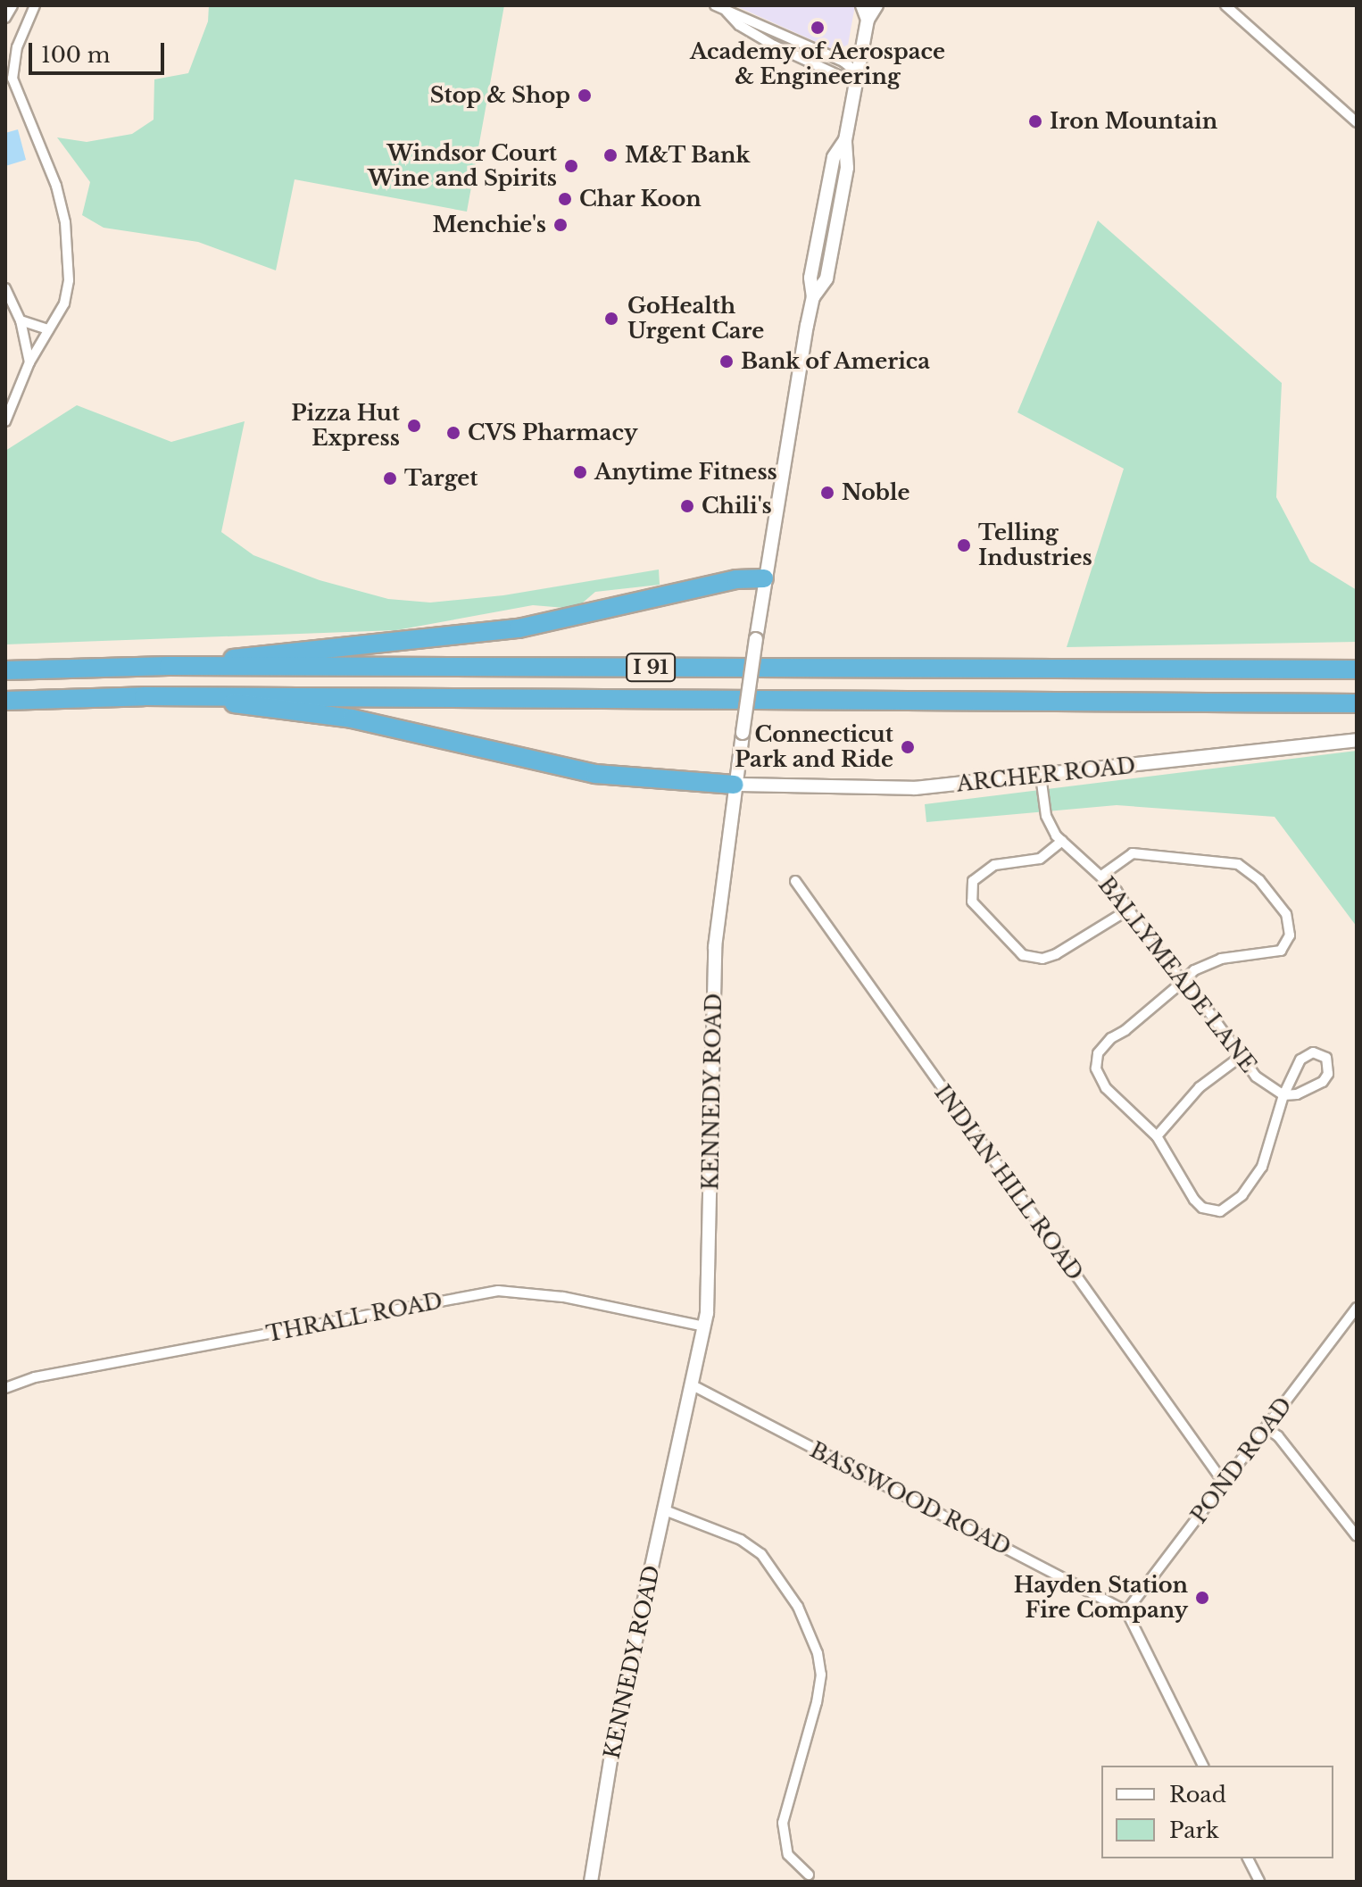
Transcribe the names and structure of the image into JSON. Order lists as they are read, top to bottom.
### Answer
{
  "streets": {
    "highway": ["I 91"],
    "street": [
      "ARCHER ROAD",
      "BALLYMEADE LANE",
      "KENNEDY ROAD",
      "INDIAN HILL ROAD",
      "THRALL ROAD",
      "POND ROAD",
      "BASSWOOD ROAD"
    ]
  },
  "crossings": [
    ["ARCHER ROAD", "BALLYMEADE LANE"],
    ["ARCHER ROAD", "KENNEDY ROAD"],
    ["KENNEDY ROAD", "THRALL ROAD"],
    ["KENNEDY ROAD", "BASSWOOD ROAD"],
    ["INDIAN HILL ROAD", "POND ROAD"],
    ["POND ROAD", "BASSWOOD ROAD"]
  ],
  "places": [
    "Academy of Aerospace & Engineering",
    "Stop & Shop",
    "Iron Mountain",
    "M&T Bank",
    "Windsor Court Wine and Spirits",
    "Char Koon",
    "Menchie's",
    "GoHealth Urgent Care",
    "Bank of America",
    "Pizza Hut Express",
    "CVS Pharmacy",
    "Anytime Fitness",
    "Target",
    "Noble",
    "Chili's",
    "Telling Industries",
    "Connecticut Park and Ride",
    "Hayden Station Fire Company"
  ],
  "legend": ["Road", "Park"],
  "scale_bar": "100 m"
}
